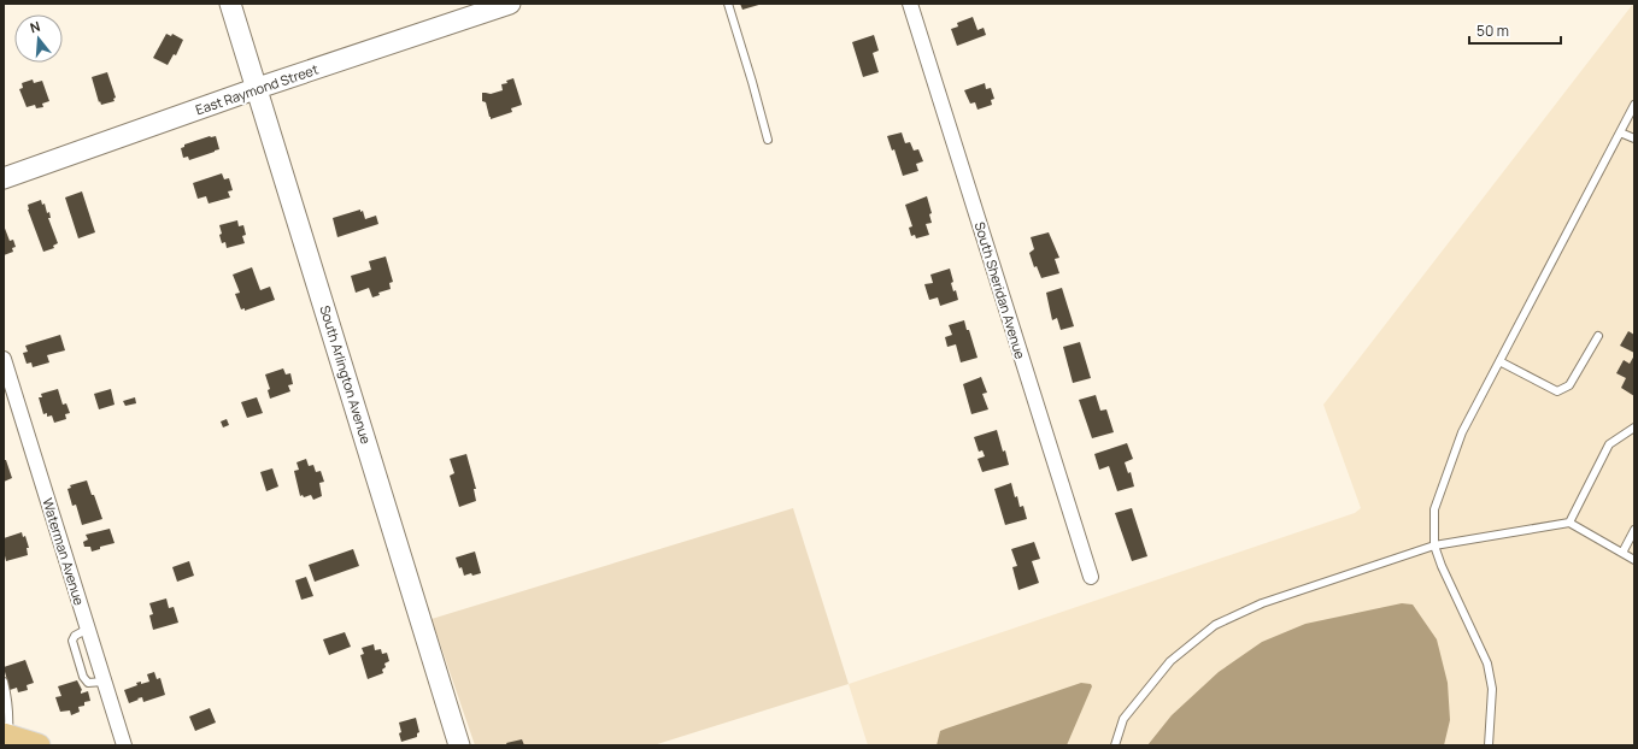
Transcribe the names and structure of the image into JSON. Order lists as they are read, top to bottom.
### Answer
{
  "streets": {
    "main road": ["East Raymond Street", "South Arlington Avenue"],
    "street": ["South Sheridan Avenue", "Waterman Avenue"]
  },
  "crossings": [
    ["East Raymond Street", "South Arlington Avenue"]
  ],
  "scale_bar": "50 m",
  "north": "top"
}
